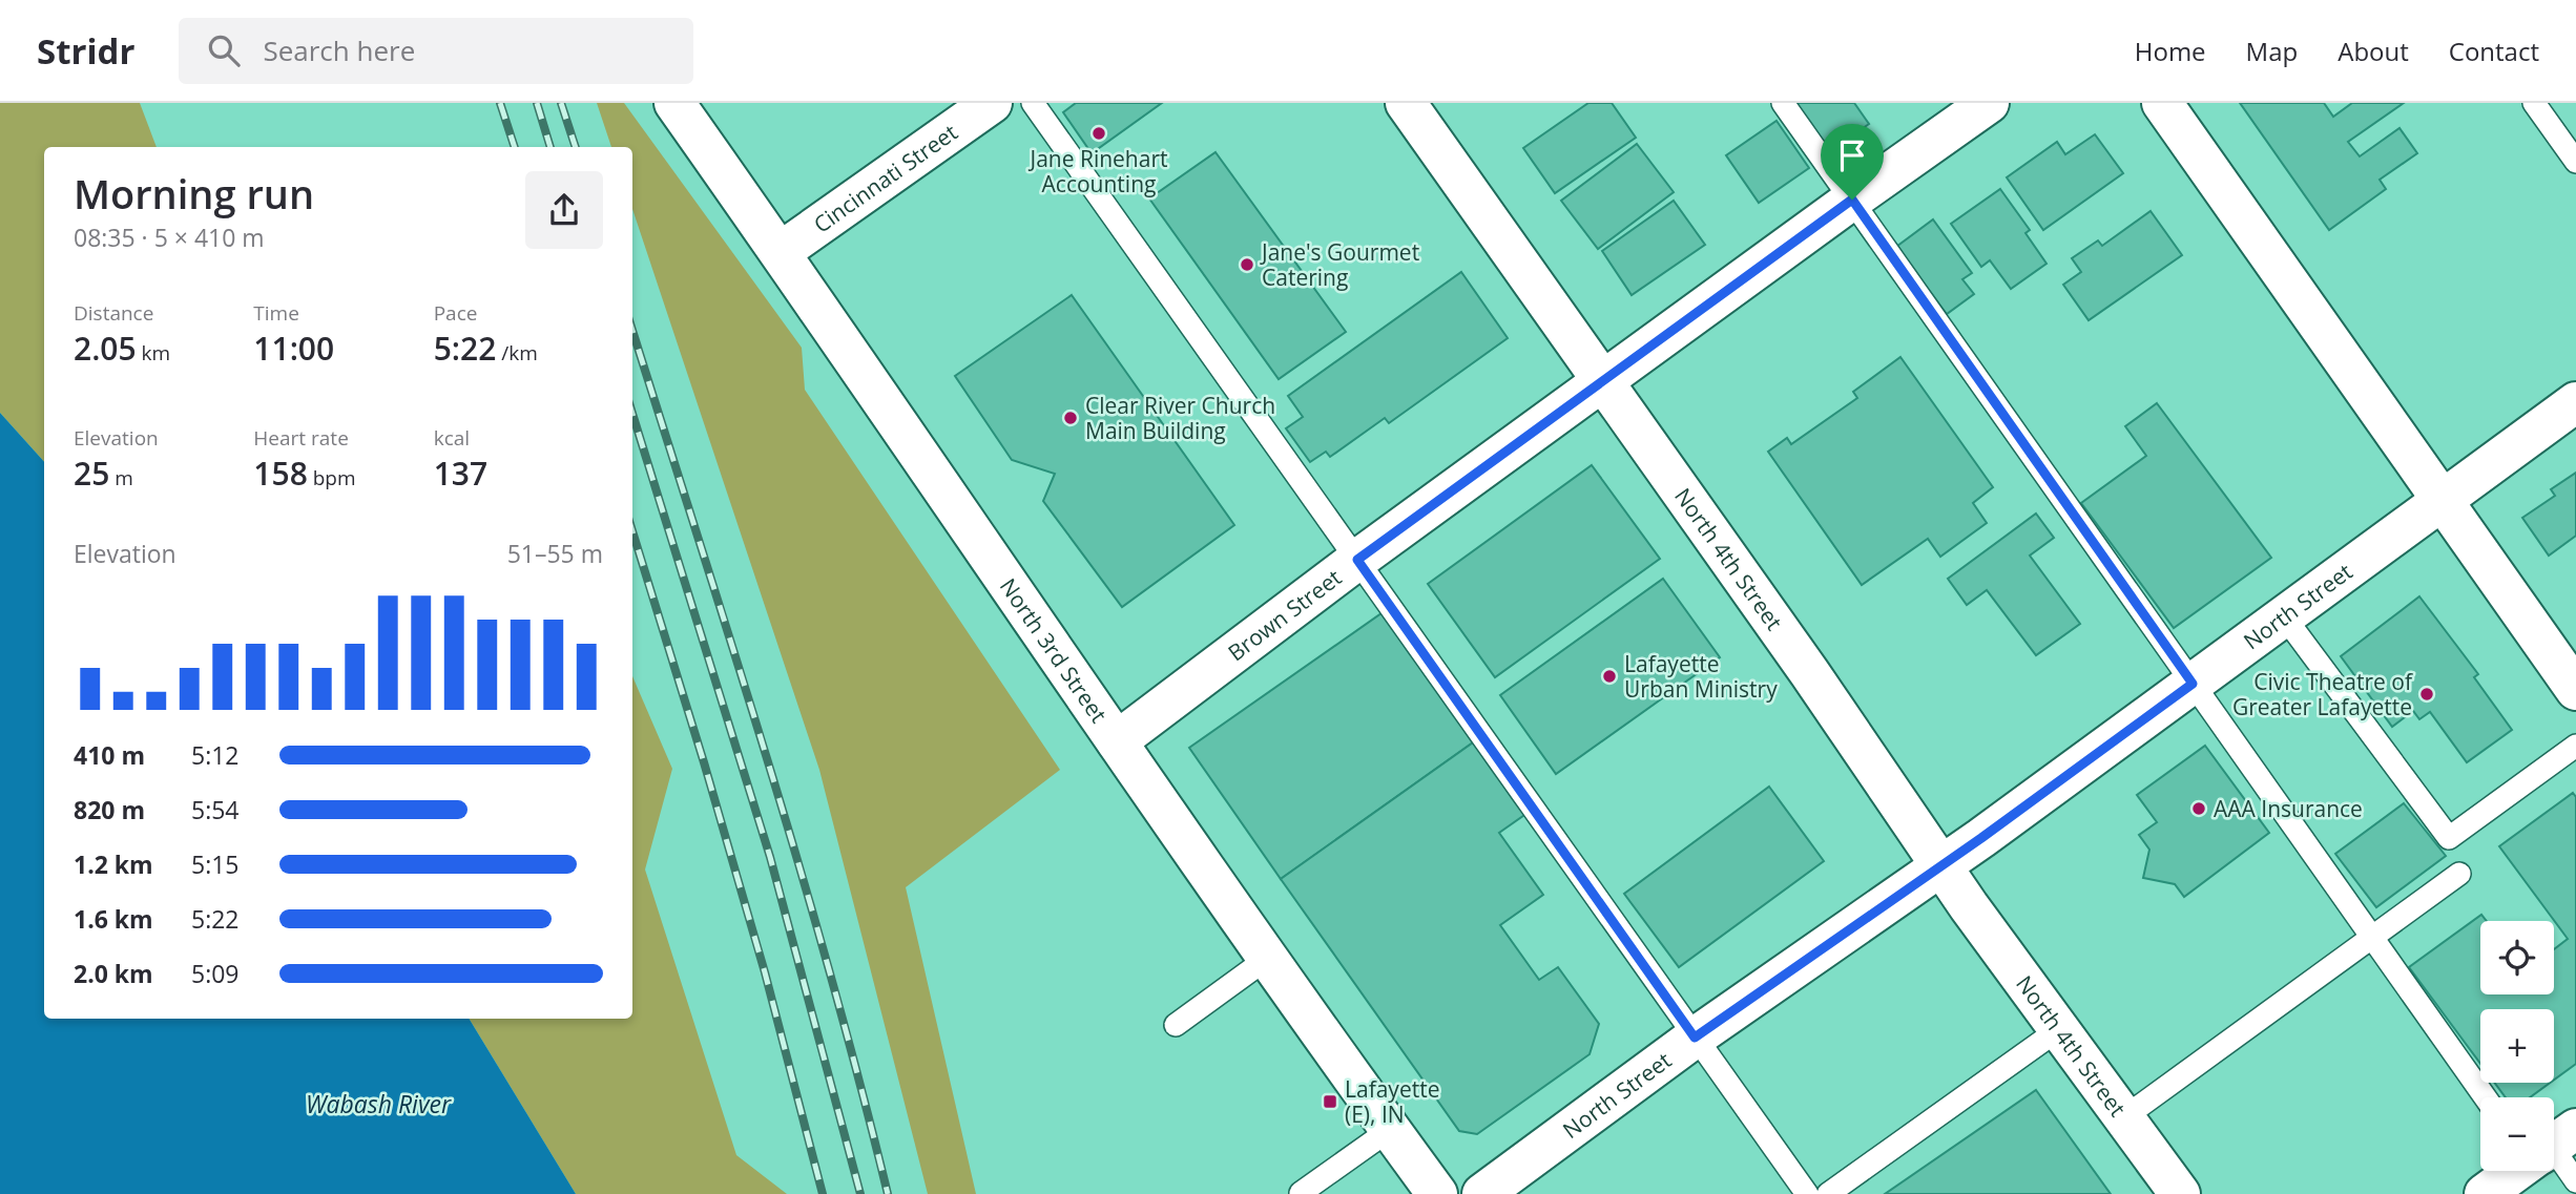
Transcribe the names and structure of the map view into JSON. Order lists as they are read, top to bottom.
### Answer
{
  "streets": {
    "street": [
      "Cincinnati Street",
      "North 4th Street",
      "North Street",
      "Brown Street",
      "North 3rd Street"
    ]
  },
  "crossings": [
    ["Cincinnati Street", "North 3rd Street"],
    ["North 4th Street", "North Street"],
    ["North 4th Street", "Brown Street"],
    ["Brown Street", "North 3rd Street"]
  ],
  "water": ["Wabash River"],
  "places": {
    "other": [
      "Jane Rinehart Accounting",
      "Jane's Gourmet Catering",
      "Clear River Church Main Building",
      "Lafayette Urban Ministry",
      "Civic Theatre of Greater Lafayette",
      "AAA Insurance"
    ],
    "transit": ["Lafayette (E), IN"]
  },
  "page": {
    "header": "Stridr",
    "search": "Search here",
    "nav": [
      "Home",
      "Map",
      "About",
      "Contact"
    ],
    "heading": ["Morning run", "08:35 · 5 × 410 m"],
    "stats": [
      ["Distance", "2.05 km"],
      ["Time", "11:00"],
      ["Pace", "5:22 /km"],
      ["Elevation", "25 m"],
      ["Heart rate", "158 bpm"],
      ["kcal", "137"]
    ],
    "chart": ["Elevation", "51–55 m"],
    "list": [
      {
        "name": "410 m",
        "note": "5:12"
      },
      {
        "name": "820 m",
        "note": "5:54"
      },
      {
        "name": "1.2 km",
        "note": "5:15"
      },
      {
        "name": "1.6 km",
        "note": "5:22"
      },
      {
        "name": "2.0 km",
        "note": "5:09"
      }
    ],
    "map_buttons": ["+", "−"]
  }
}
